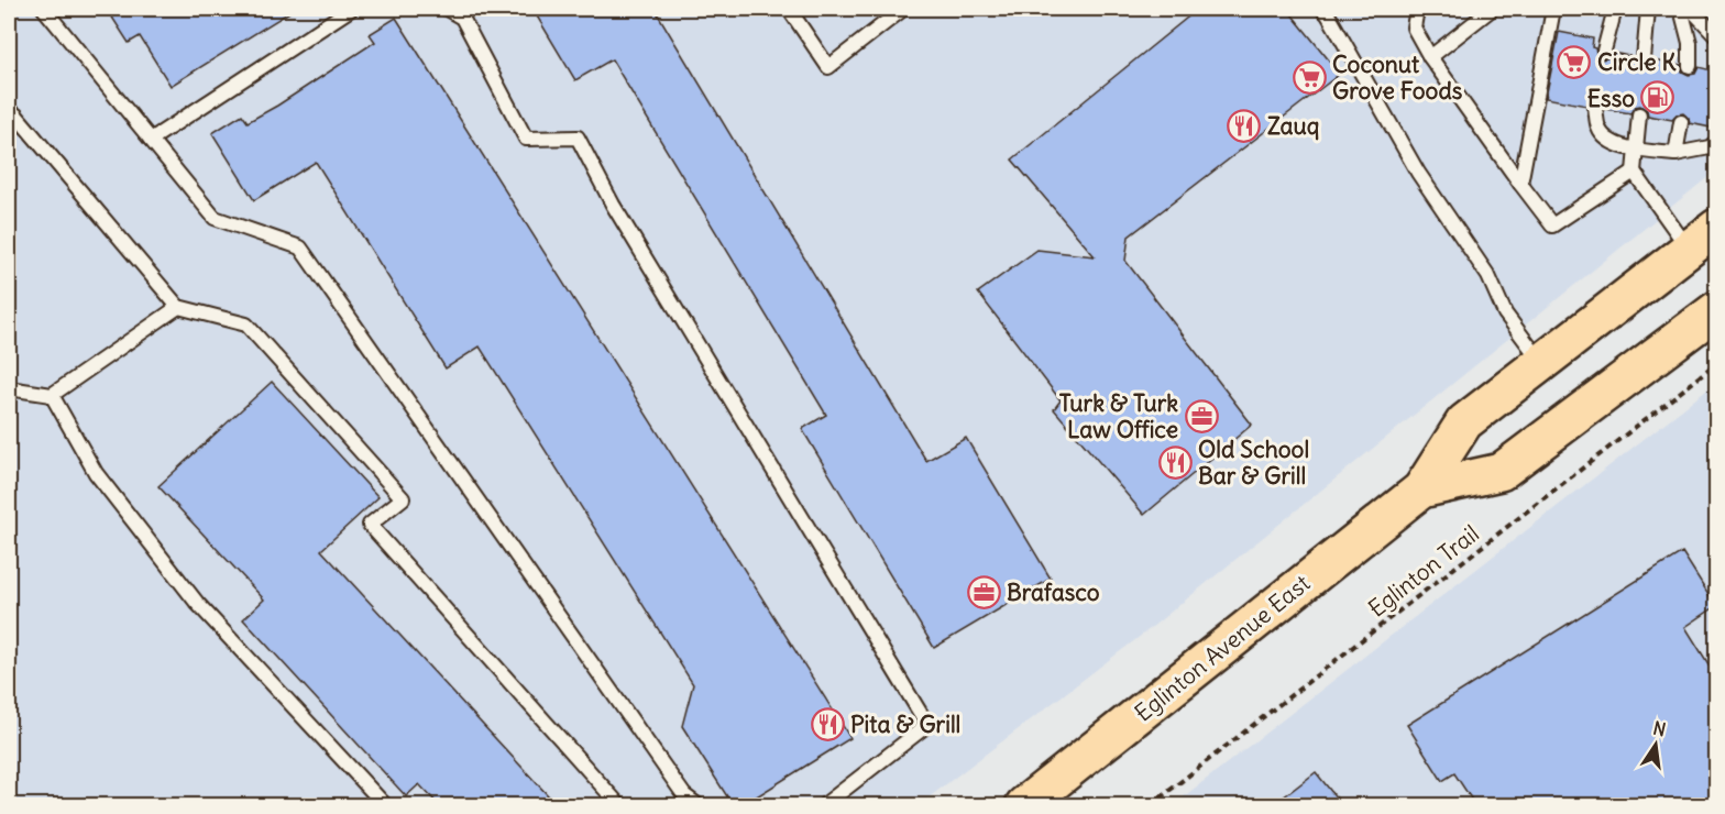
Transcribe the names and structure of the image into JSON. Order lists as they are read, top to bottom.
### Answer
{
  "streets": {
    "main road": ["Eglinton Avenue East"],
    "path": ["Eglinton Trail"]
  },
  "places": {
    "supermarket": ["Circle K", "Coconut Grove Foods"],
    "fuel station": ["Esso"],
    "restaurant": ["Zauq", "Old School Bar & Grill", "Pita & Grill"],
    "office": ["Turk & Turk Law Office", "Brafasco"]
  },
  "north": "top"
}
